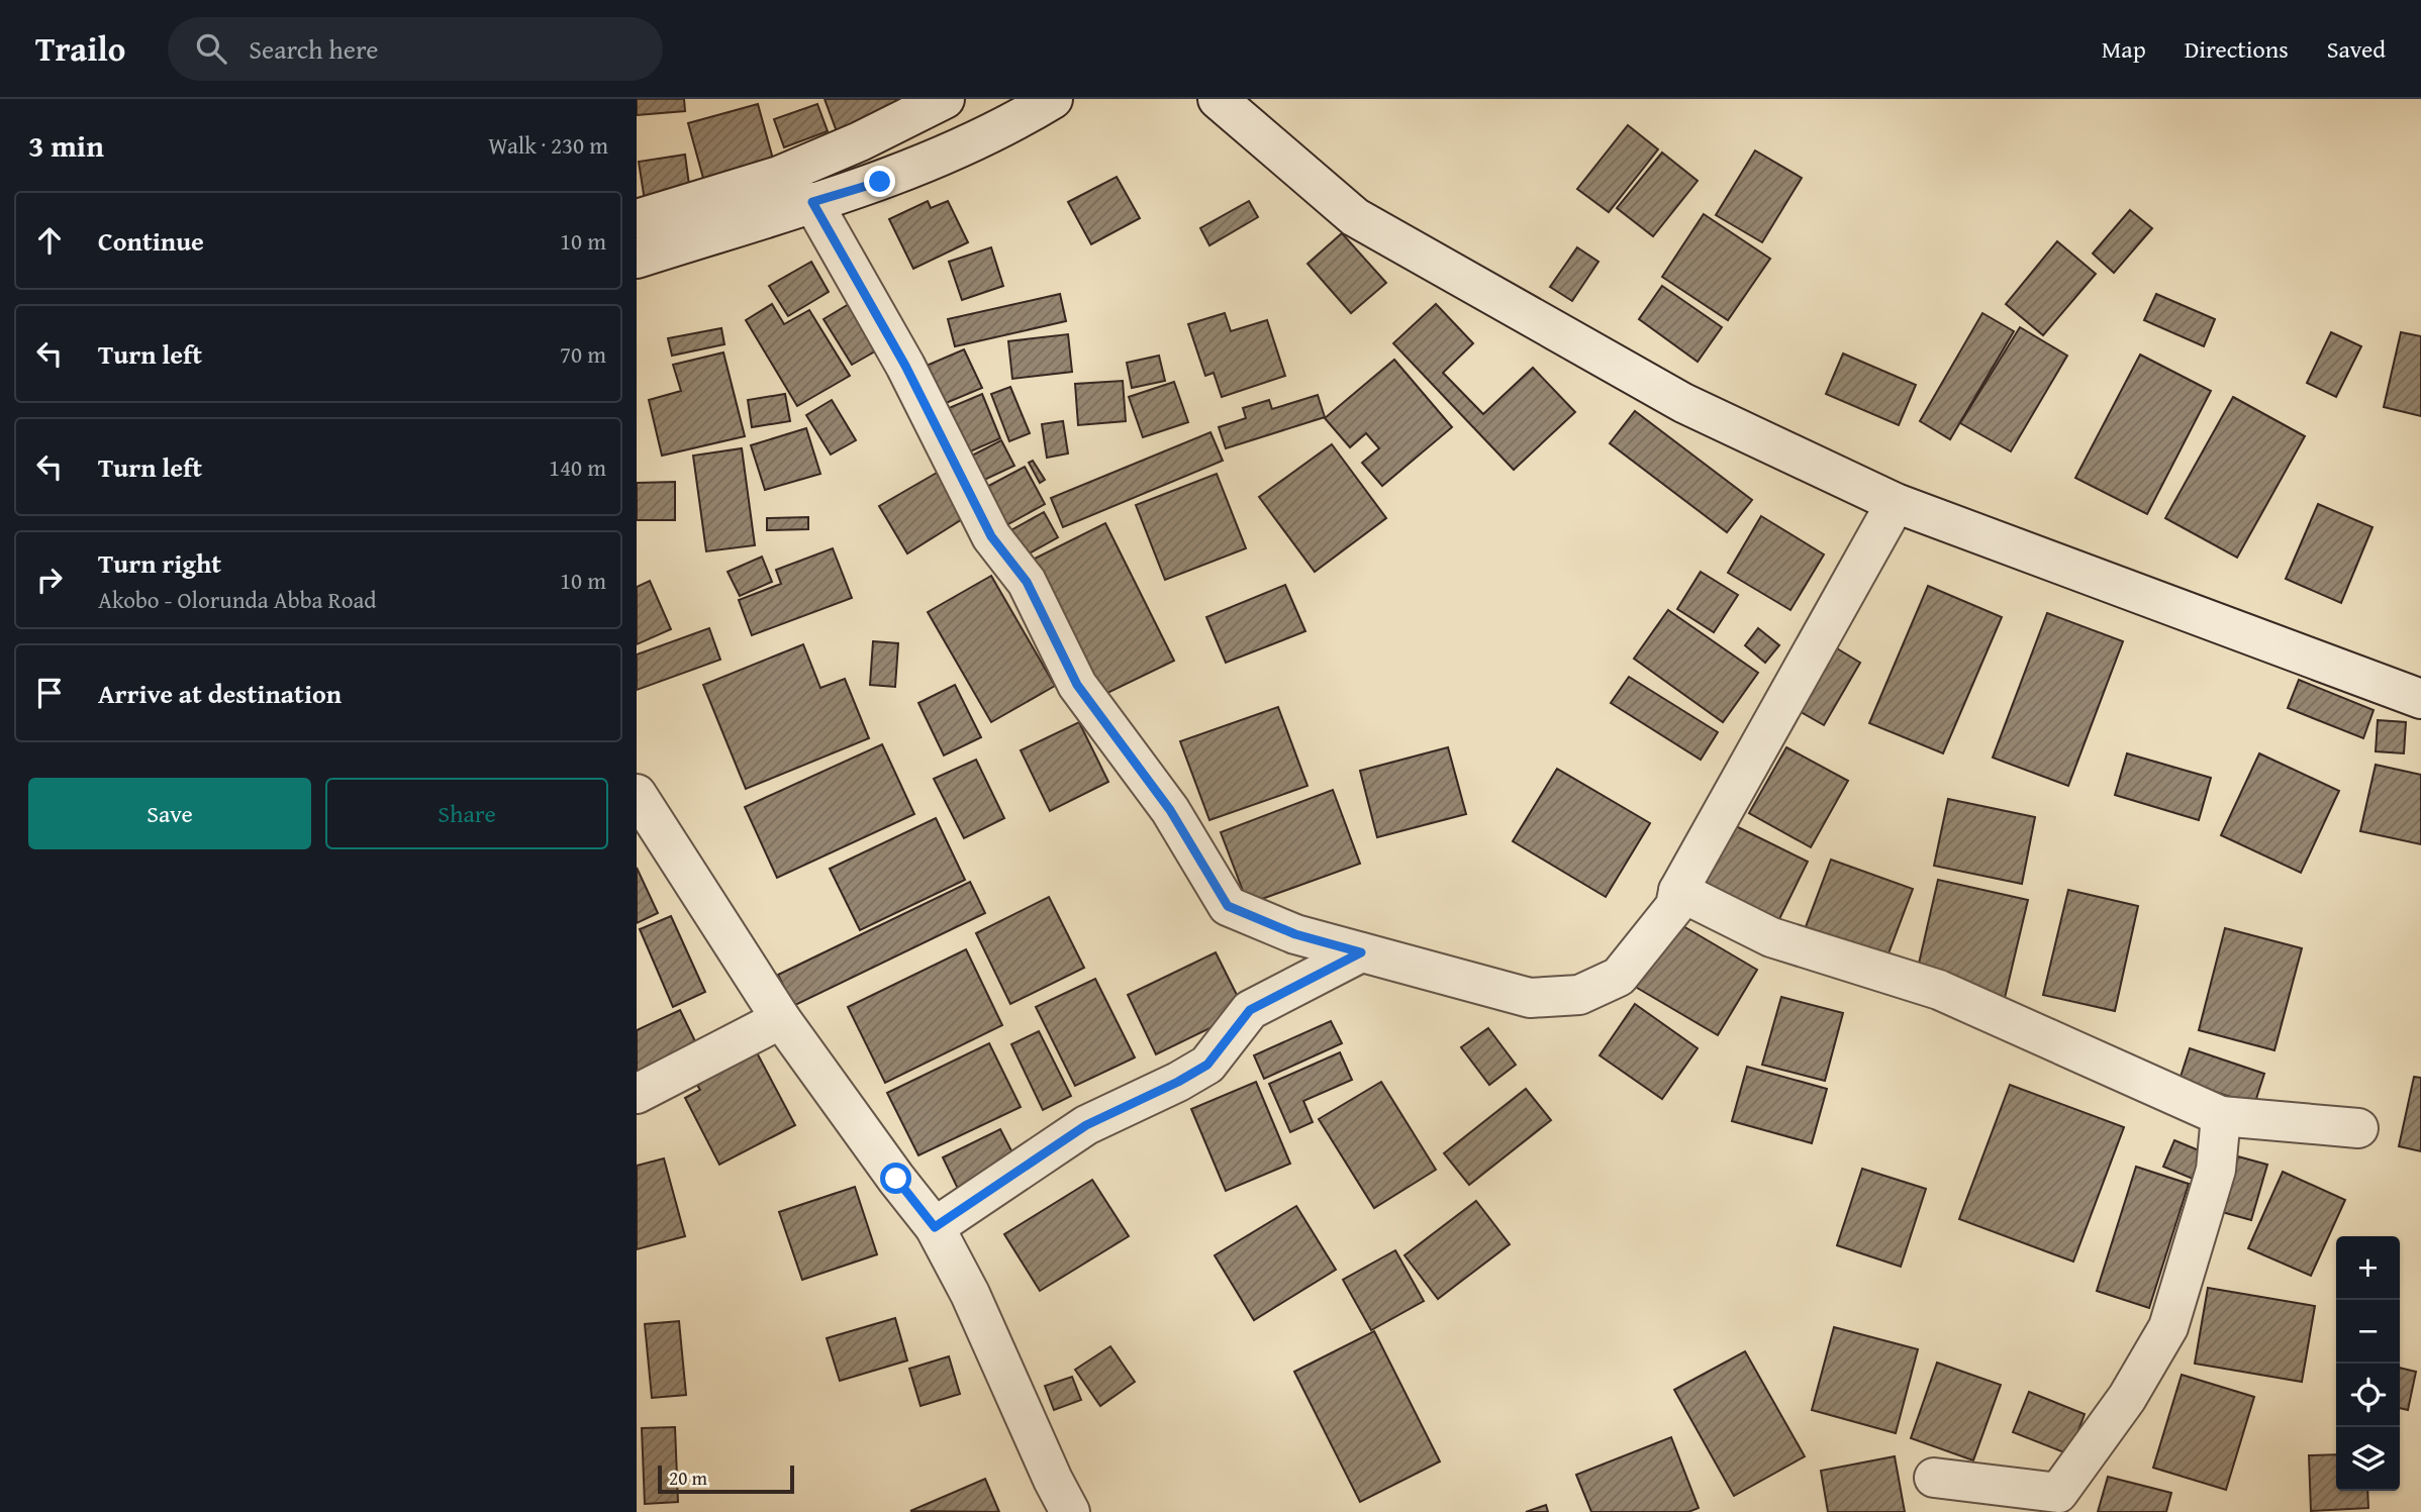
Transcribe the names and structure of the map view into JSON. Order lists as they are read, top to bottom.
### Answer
{
  "scale_bar": "20 m",
  "page": {
    "header": "Trailo",
    "search": "Search here",
    "nav": ["Map", "Directions", "Saved"],
    "heading": ["3 min", "Walk · 230 m"],
    "list": [
      ["Continue", "10 m"],
      ["Turn left", "70 m"],
      ["Turn left", "140 m"],
      ["Turn right", "Akobo - Olorunda Abba Road", "10 m"],
      "Arrive at destination"
    ],
    "buttons": ["Save", "Share"],
    "map_buttons": ["+", "−"],
    "scale": "20 m"
  }
}
